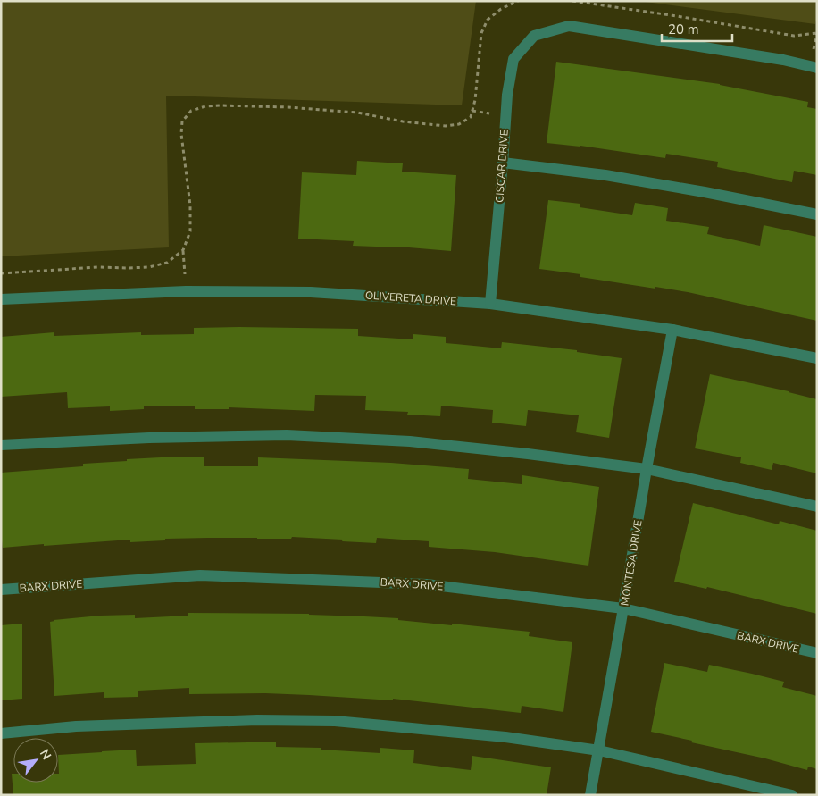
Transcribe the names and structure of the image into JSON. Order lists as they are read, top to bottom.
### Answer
{
  "streets": {
    "street": [
      "CISCAR DRIVE",
      "OLIVERETA DRIVE",
      "MONTESA DRIVE",
      "BARX DRIVE"
    ]
  },
  "crossings": [
    ["CISCAR DRIVE", "OLIVERETA DRIVE"],
    ["OLIVERETA DRIVE", "MONTESA DRIVE"],
    ["MONTESA DRIVE", "BARX DRIVE"]
  ],
  "scale_bar": "20 m",
  "north": "top right"
}
